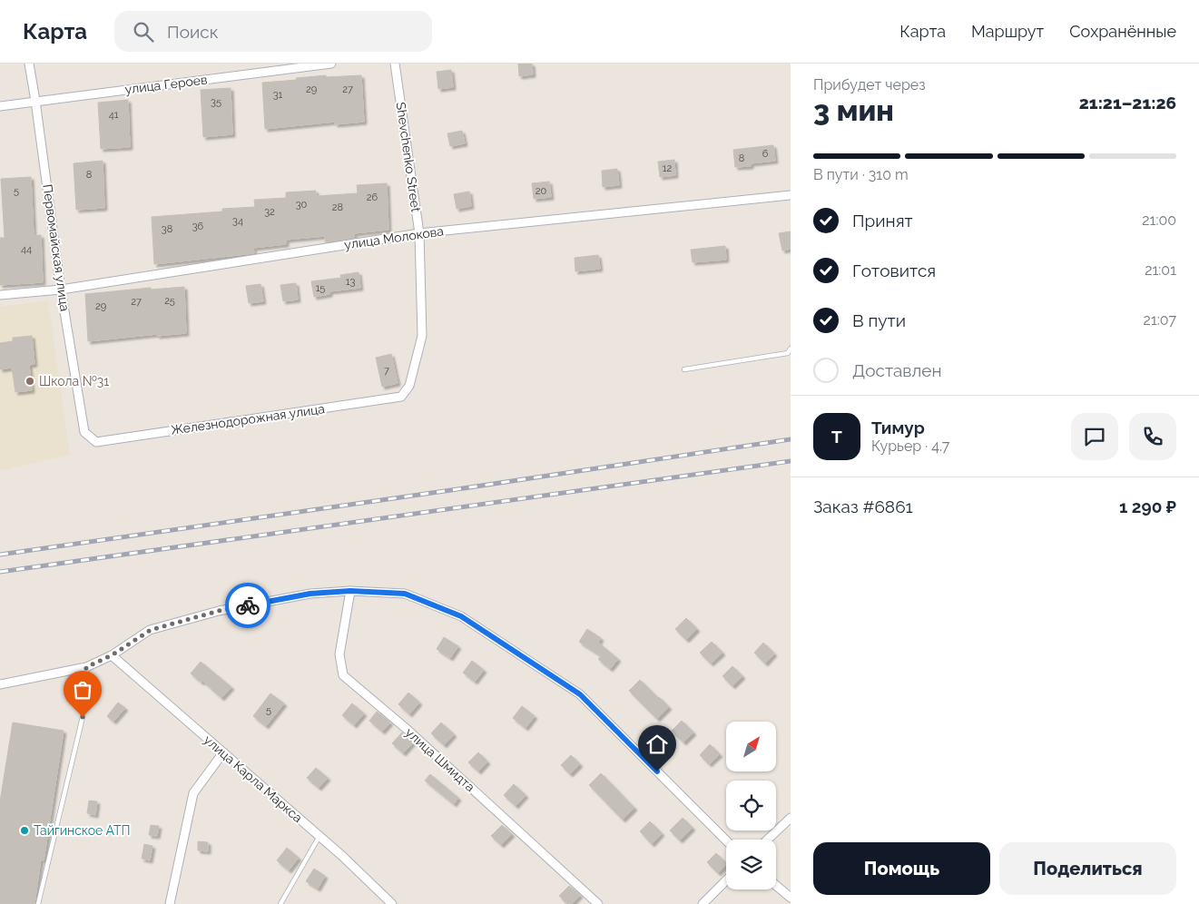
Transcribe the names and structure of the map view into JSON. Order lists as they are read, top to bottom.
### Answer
{
  "streets": {
    "street": [
      "улица Героев",
      "Shevchenko Street",
      "улица Молокова",
      "Первомайская улица",
      "Железнодорожная улица",
      "улица Шмидта",
      "улица Карла Маркса"
    ]
  },
  "crossings": [
    ["улица Героев", "Первомайская улица"],
    ["Shevchenko Street", "улица Молокова"],
    ["Shevchenko Street", "Железнодорожная улица"],
    ["улица Молокова", "Первомайская улица"],
    ["Первомайская улица", "Железнодорожная улица"]
  ],
  "places": ["Школа №31", "Тайгинское АТП"],
  "house_numbers": [
    "29",
    "27",
    "31",
    "35",
    "41",
    "6",
    "8",
    "12",
    "8",
    "5",
    "20",
    "26",
    "30",
    "28",
    "32",
    "34",
    "36",
    "38",
    "44",
    "13",
    "15",
    "25",
    "27",
    "29",
    "7",
    "5"
  ],
  "north": "top right",
  "page": {
    "header": "Карта",
    "search": "Поиск",
    "nav": ["Карта", "Маршрут", "Сохранённые"],
    "heading": ["3 мин", "Прибудет через", "21:21–21:26"],
    "panel": [
      "Тимур",
      "Курьер · 4.7",
      "Заказ #6861",
      "1 290 ₽"
    ],
    "bar": "В пути · 310 m",
    "list": [
      ["Принят", "21:00"],
      ["Готовится", "21:01"],
      ["В пути", "21:07"],
      "Доставлен"
    ],
    "round": "Т",
    "buttons": ["Помощь", "Поделиться"]
  }
}
